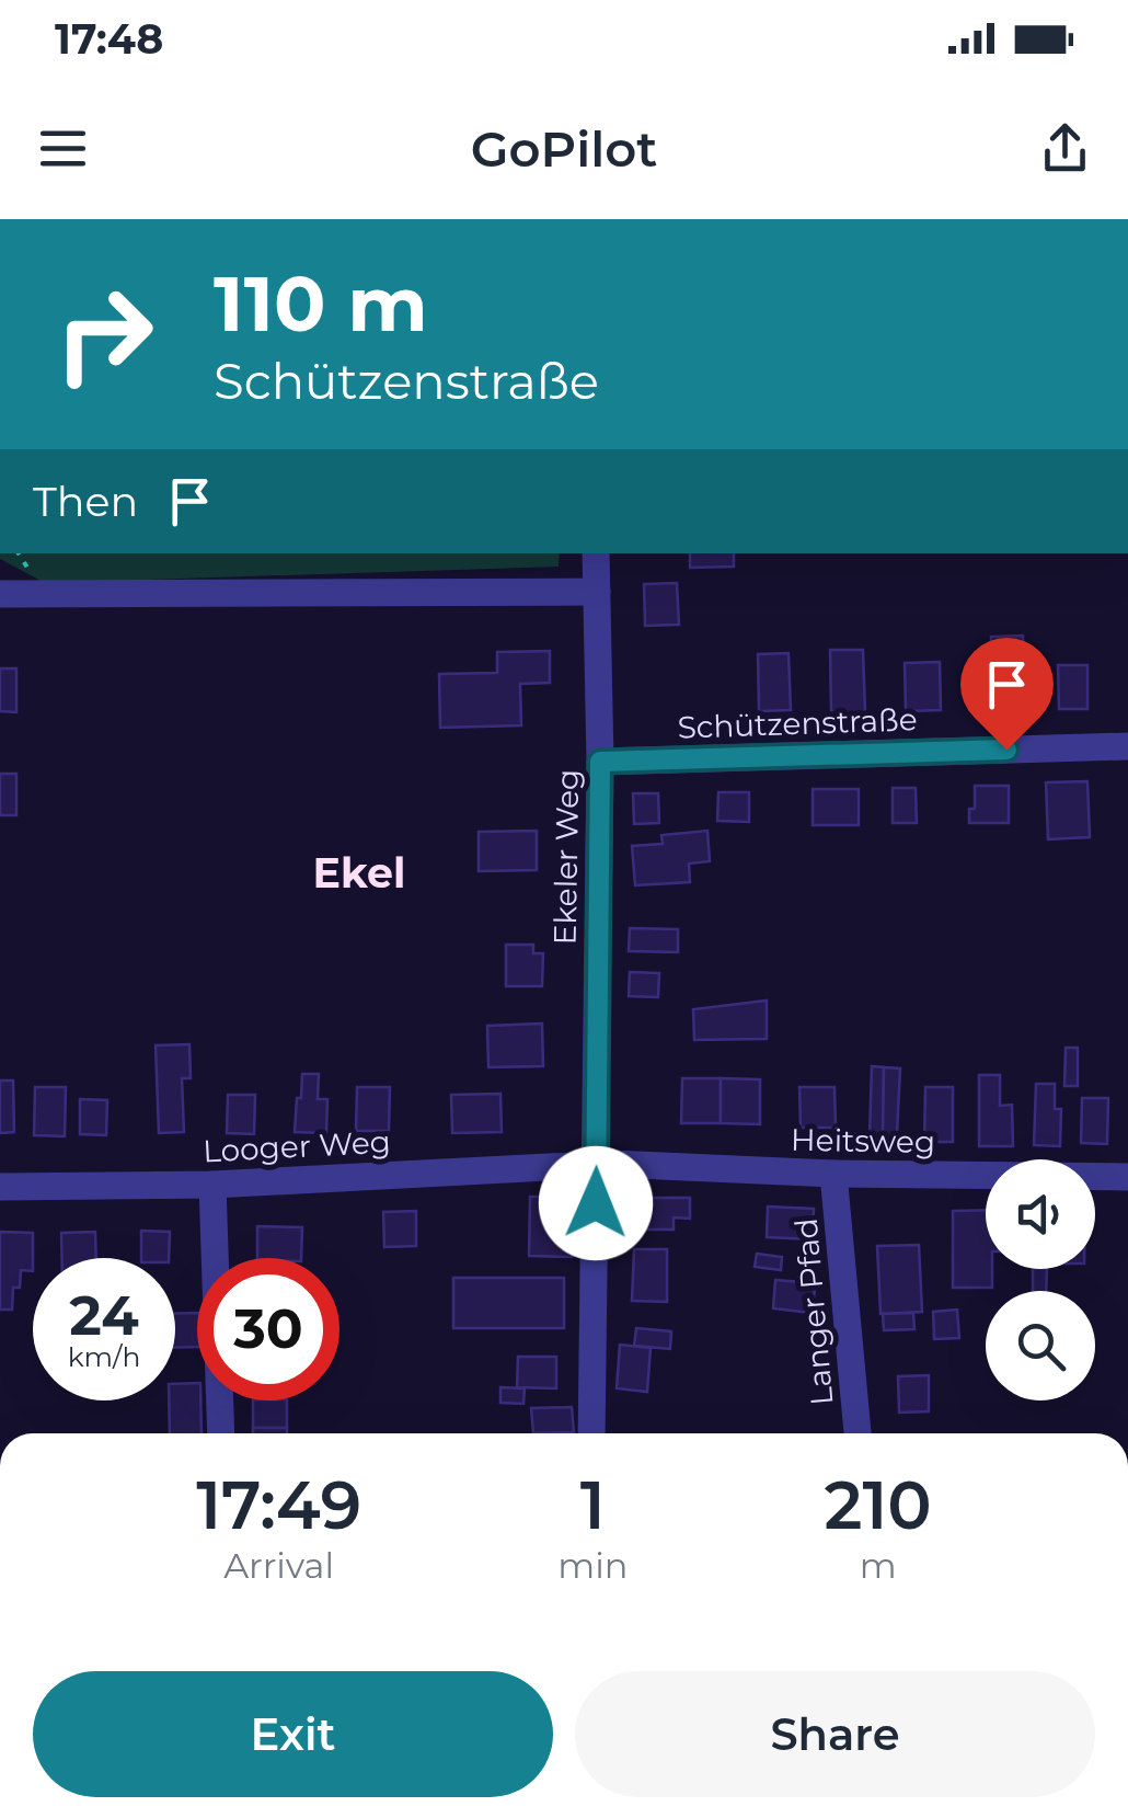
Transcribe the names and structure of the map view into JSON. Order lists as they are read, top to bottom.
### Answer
{
  "streets": {
    "street": [
      "Schützenstraße",
      "Ekeler Weg",
      "Heitsweg",
      "Looger Weg",
      "Langer Pfad"
    ]
  },
  "crossings": [
    ["Schützenstraße", "Ekeler Weg"],
    ["Ekeler Weg", "Heitsweg"],
    ["Ekeler Weg", "Looger Weg"],
    ["Heitsweg", "Looger Weg"],
    ["Heitsweg", "Langer Pfad"]
  ],
  "districts": ["Ekel"],
  "page": {
    "status": "17:48",
    "header": "GoPilot",
    "turn": ["110 m", "Schützenstraße"],
    "then": "Then",
    "speed": "24 km/h",
    "limit": "30",
    "eta": [
      "17:49",
      "Arrival",
      "1",
      "min",
      "210",
      "m"
    ],
    "buttons": ["Exit", "Share"]
  }
}
